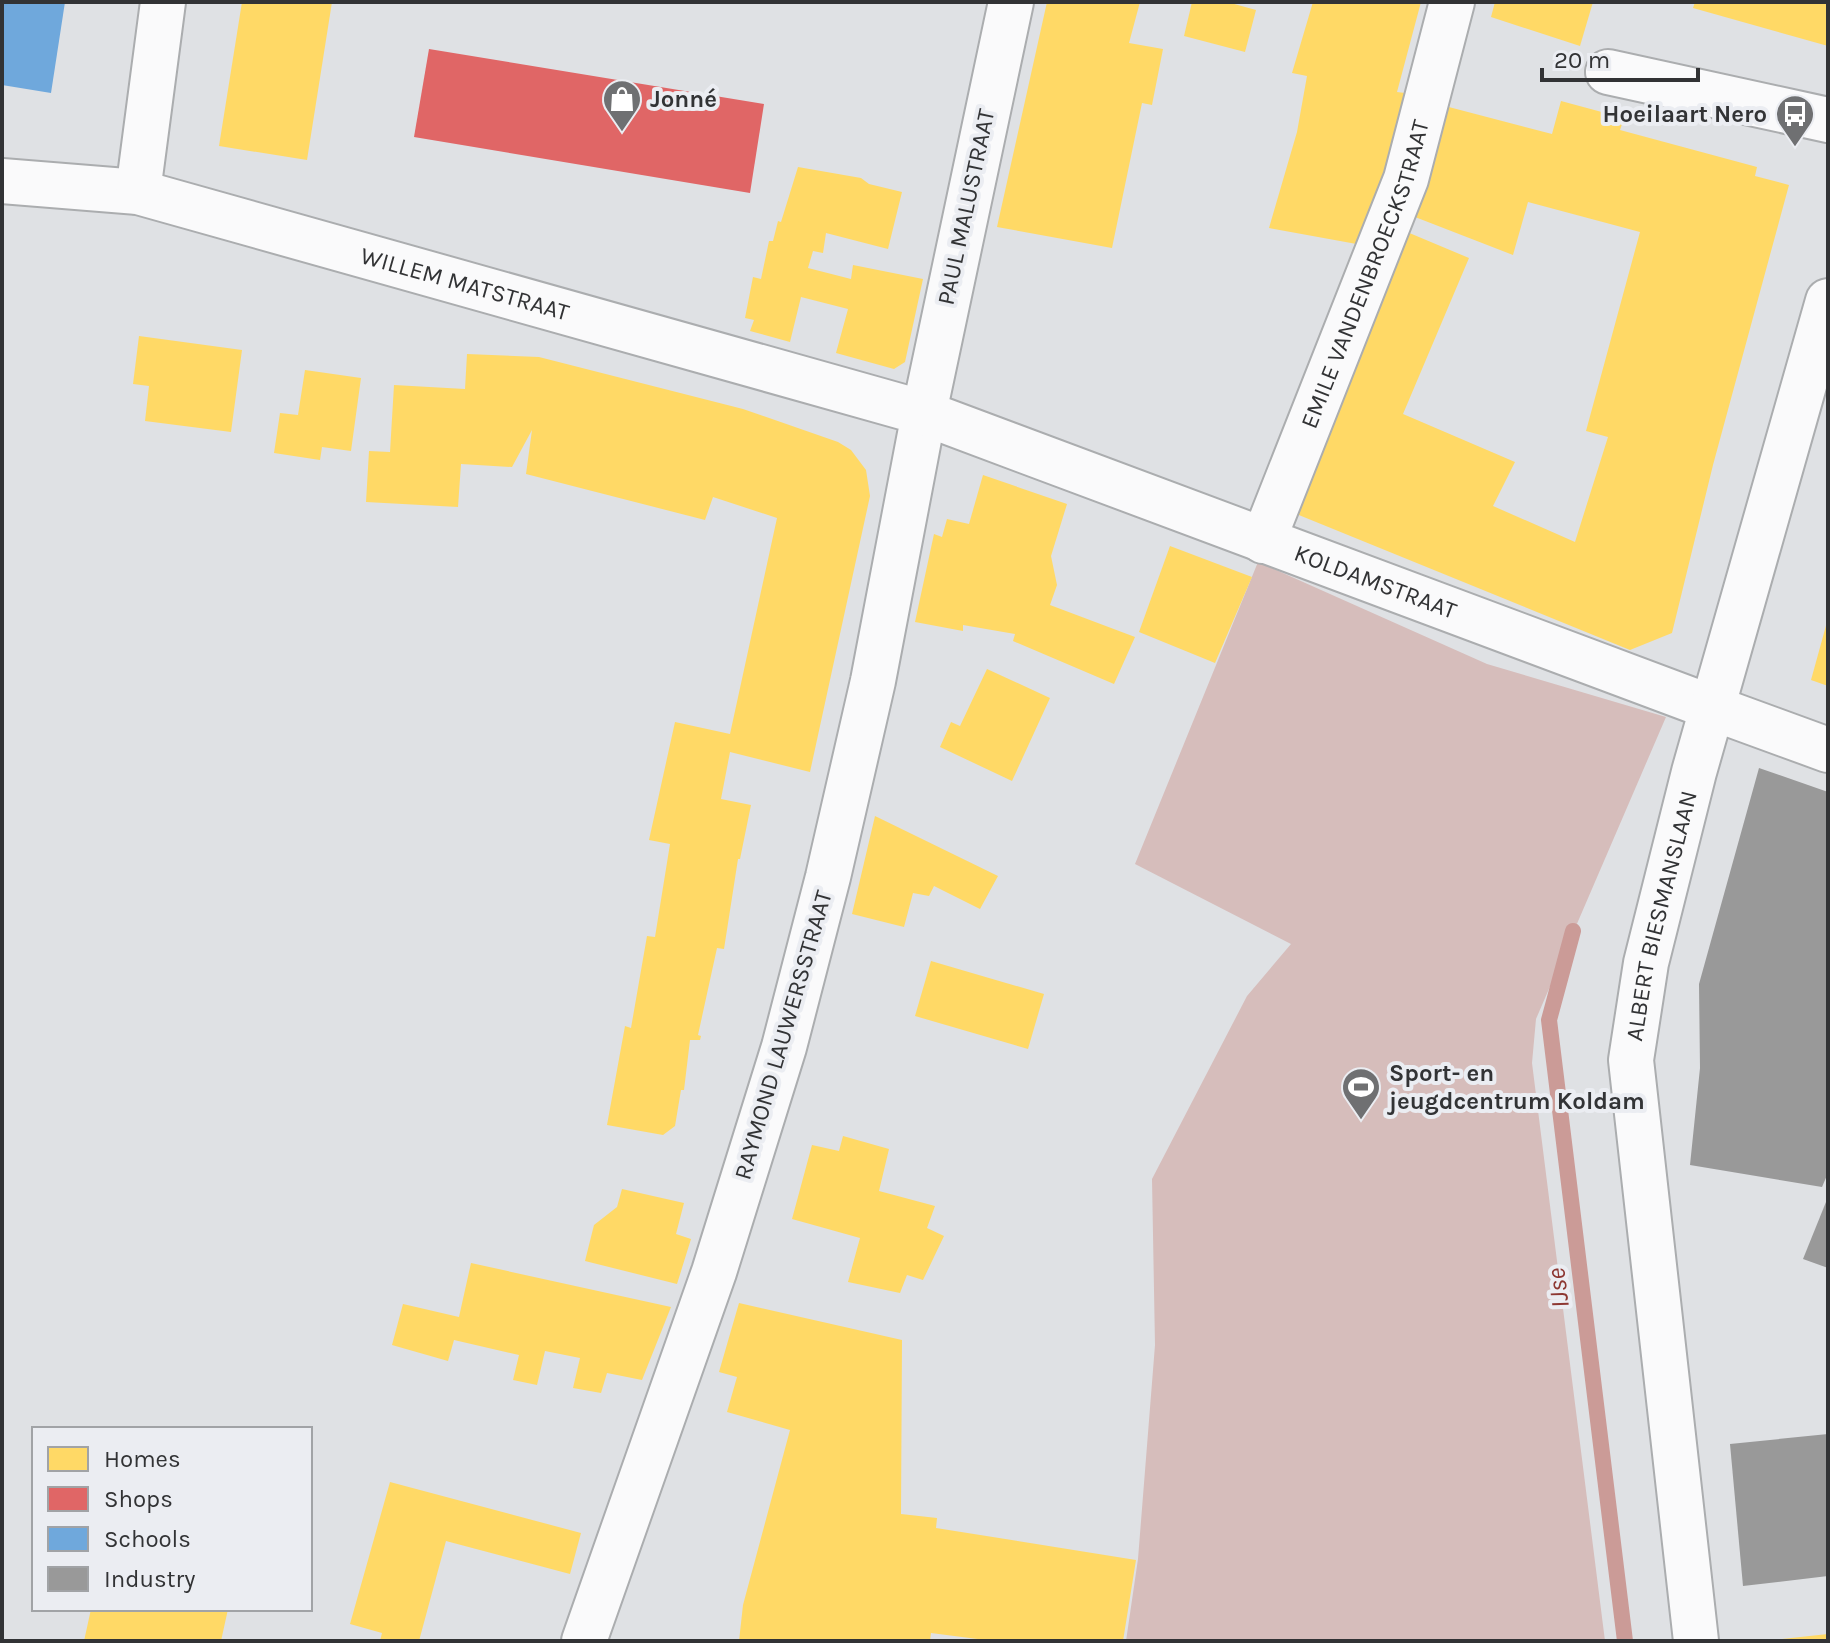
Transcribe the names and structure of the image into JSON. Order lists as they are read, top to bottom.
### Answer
{
  "streets": {
    "street": [
      "PAUL MALUSTRAAT",
      "EMILE VANDENBROECKSTRAAT",
      "WILLEM MATSTRAAT",
      "KOLDAMSTRAAT",
      "ALBERT BIESMANSLAAN",
      "RAYMOND LAUWERSSTRAAT"
    ]
  },
  "crossings": [
    ["PAUL MALUSTRAAT", "WILLEM MATSTRAAT"],
    ["PAUL MALUSTRAAT", "KOLDAMSTRAAT"],
    ["PAUL MALUSTRAAT", "RAYMOND LAUWERSSTRAAT"],
    ["EMILE VANDENBROECKSTRAAT", "KOLDAMSTRAAT"],
    ["WILLEM MATSTRAAT", "KOLDAMSTRAAT"],
    ["WILLEM MATSTRAAT", "RAYMOND LAUWERSSTRAAT"],
    ["KOLDAMSTRAAT", "ALBERT BIESMANSLAAN"],
    ["KOLDAMSTRAAT", "RAYMOND LAUWERSSTRAAT"]
  ],
  "water": ["IJse"],
  "places": {
    "shop": ["Jonné"],
    "bus stop": ["Hoeilaart Nero"],
    "sports": ["Sport- en jeugdcentrum Koldam"]
  },
  "legend": [
    "Homes",
    "Shops",
    "Schools",
    "Industry"
  ],
  "scale_bar": "20 m"
}
